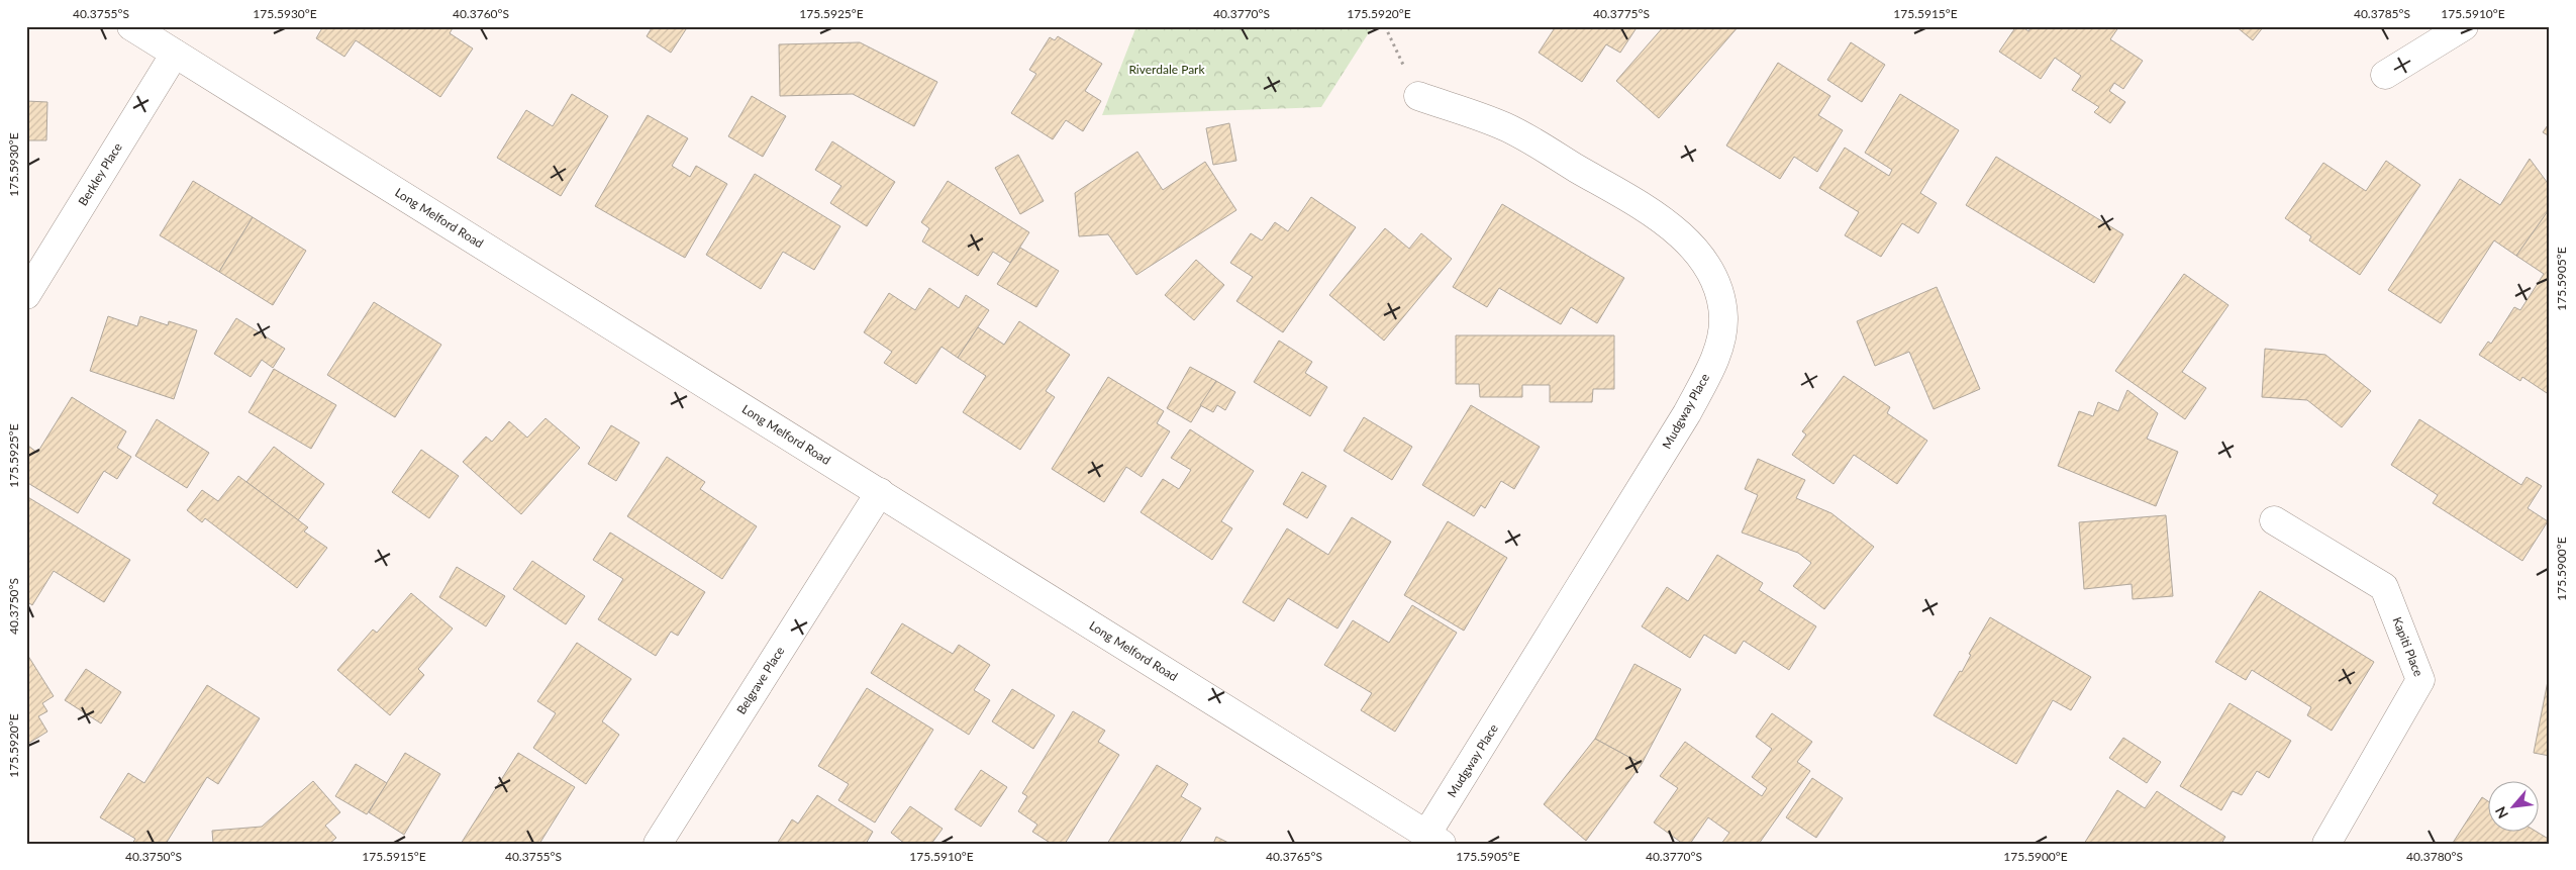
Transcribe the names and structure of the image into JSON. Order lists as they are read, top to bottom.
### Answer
{
  "streets": {
    "street": [
      "Berkley Place",
      "Long Melford Road",
      "Mudgway Place",
      "Kapiti Place",
      "Belgrave Place"
    ]
  },
  "crossings": [
    ["Berkley Place", "Long Melford Road"],
    ["Long Melford Road", "Mudgway Place"],
    ["Long Melford Road", "Belgrave Place"]
  ],
  "parks": ["Riverdale Park"],
  "north": "bottom left",
  "coordinates": [
    "40.3755°S",
    "175.5930°E",
    "40.3760°S",
    "175.5925°E",
    "40.3770°S",
    "175.5920°E",
    "40.3775°S",
    "175.5915°E",
    "40.3785°S",
    "175.5910°E",
    "175.5905°E",
    "175.5900°E",
    "40.3750°S",
    "40.3765°S",
    "40.3780°S"
  ]
}
